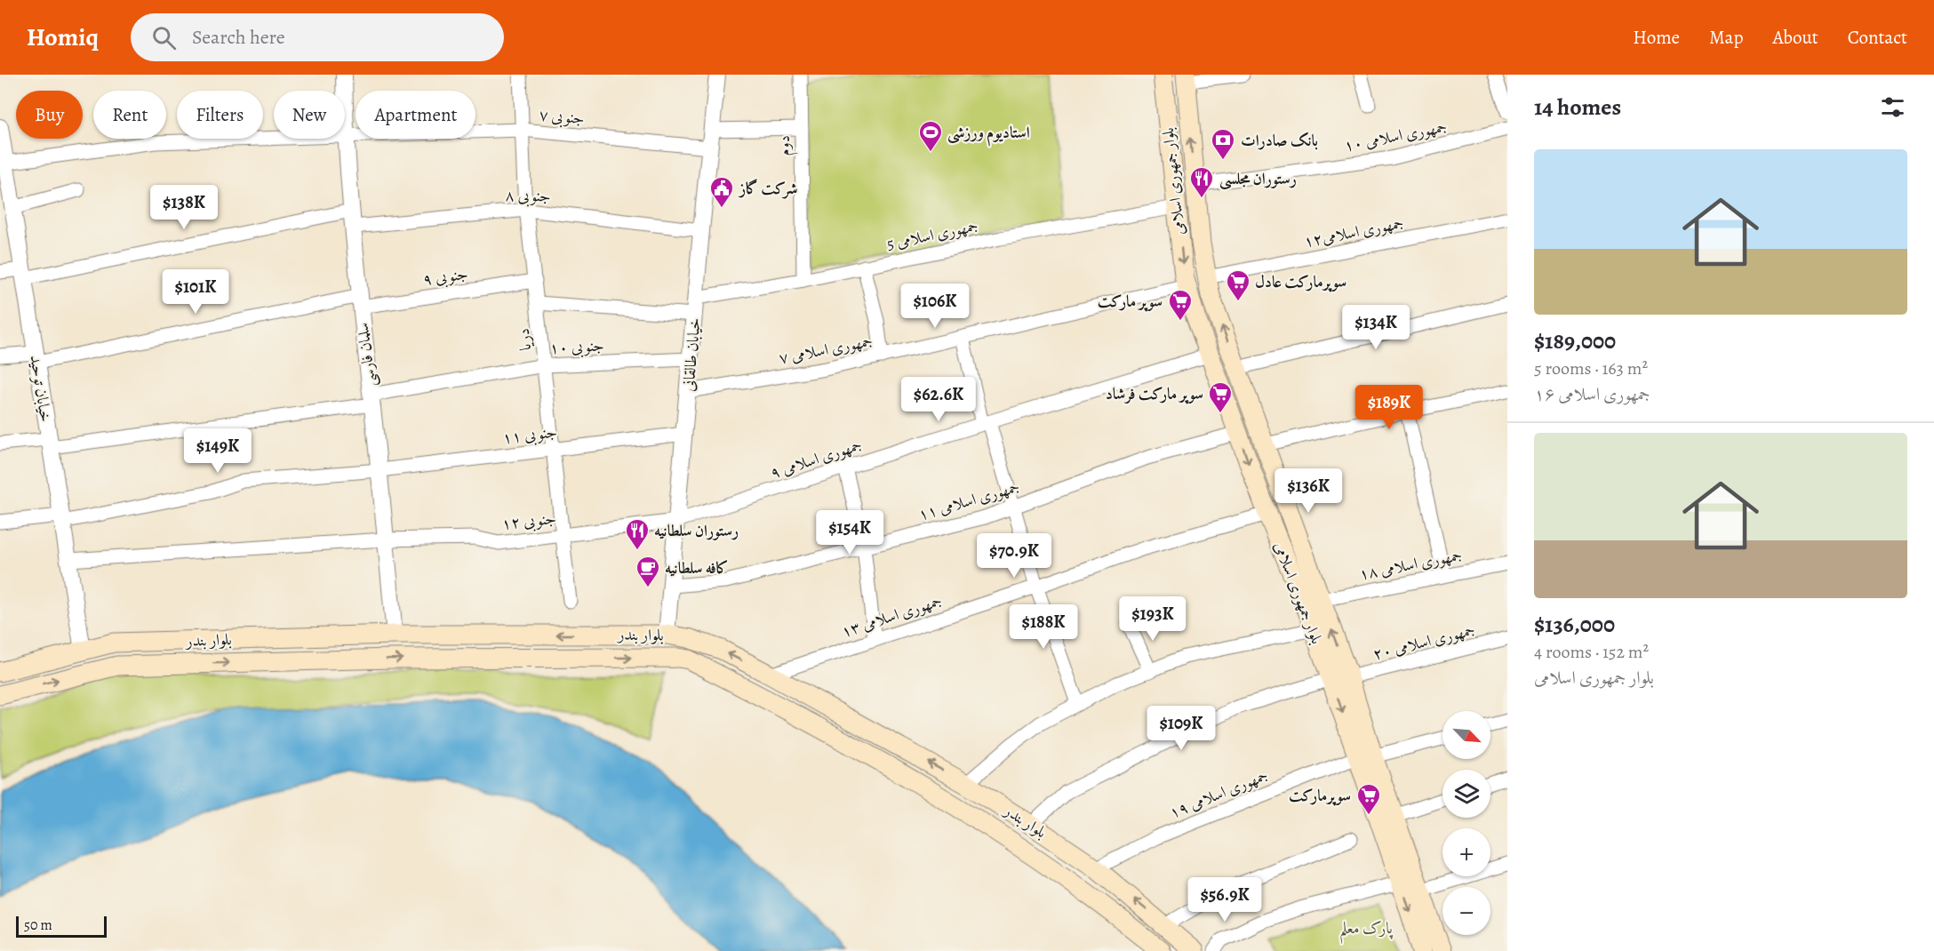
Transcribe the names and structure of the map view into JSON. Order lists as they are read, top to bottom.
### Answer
{
  "streets": {
    "main road": ["بلوار جمهوری اسلامی", "بلوار بندر"],
    "street": [
      "۷ جنوبی",
      "جمهوری اسلامی ۱۰",
      "دوم",
      "۸ جنوبی",
      "جمهوری اسلامی۱۲",
      "جمهوری اسلامی 5",
      "۹ جنوبی",
      "دریا",
      "۱۰ جنوبی",
      "جمهوری اسلامی ۷",
      "سلمان فارسی",
      "خیابان طالقانی",
      "خیابان توحید",
      "۱۱ جنوبی",
      "جمهوری اسلامی ۹",
      "جمهوری اسلامی ۱۱",
      "۱۲ جنوبی",
      "جمهوری اسلامی ۱۸",
      "جمهوری اسلامی ۱۳",
      "جمهوری اسلامی ۲۰",
      "جمهوری اسلامی ۱۹"
    ]
  },
  "crossings": [
    ["۷ جنوبی", "دریا"],
    ["۷ جنوبی", "سلمان فارسی"],
    ["۷ جنوبی", "خیابان طالقانی"],
    ["۷ جنوبی", "خیابان توحید"],
    ["جمهوری اسلامی ۱۰", "بلوار جمهوری اسلامی"],
    ["دوم", "جمهوری اسلامی 5"],
    ["بلوار جمهوری اسلامی", "جمهوری اسلامی۱۲"],
    ["بلوار جمهوری اسلامی", "جمهوری اسلامی 5"],
    ["بلوار جمهوری اسلامی", "جمهوری اسلامی ۷"],
    ["بلوار جمهوری اسلامی", "جمهوری اسلامی ۹"],
    ["بلوار جمهوری اسلامی", "جمهوری اسلامی ۱۱"],
    ["بلوار جمهوری اسلامی", "جمهوری اسلامی ۱۸"],
    ["بلوار جمهوری اسلامی", "جمهوری اسلامی ۱۳"],
    ["بلوار جمهوری اسلامی", "جمهوری اسلامی ۲۰"],
    ["بلوار جمهوری اسلامی", "جمهوری اسلامی ۱۹"],
    ["۸ جنوبی", "دریا"],
    ["۸ جنوبی", "سلمان فارسی"],
    ["۸ جنوبی", "خیابان طالقانی"],
    ["جمهوری اسلامی 5", "خیابان طالقانی"],
    ["۹ جنوبی", "دریا"],
    ["۹ جنوبی", "سلمان فارسی"],
    ["۹ جنوبی", "خیابان توحید"],
    ["دریا", "۱۰ جنوبی"],
    ["دریا", "۱۱ جنوبی"],
    ["دریا", "۱۲ جنوبی"],
    ["۱۰ جنوبی", "سلمان فارسی"],
    ["۱۰ جنوبی", "خیابان طالقانی"],
    ["۱۰ جنوبی", "خیابان توحید"],
    ["جمهوری اسلامی ۷", "خیابان طالقانی"],
    ["سلمان فارسی", "۱۱ جنوبی"],
    ["سلمان فارسی", "۱۲ جنوبی"],
    ["سلمان فارسی", "بلوار بندر"],
    ["خیابان طالقانی", "۱۱ جنوبی"],
    ["خیابان طالقانی", "جمهوری اسلامی ۹"],
    ["خیابان طالقانی", "جمهوری اسلامی ۱۱"],
    ["خیابان طالقانی", "۱۲ جنوبی"],
    ["خیابان طالقانی", "بلوار بندر"],
    ["خیابان توحید", "۱۱ جنوبی"],
    ["خیابان توحید", "۱۲ جنوبی"],
    ["خیابان توحید", "بلوار بندر"],
    ["جمهوری اسلامی ۹", "۱۲ جنوبی"],
    ["جمهوری اسلامی ۱۳", "بلوار بندر"],
    ["بلوار بندر", "جمهوری اسلامی ۲۰"],
    ["بلوار بندر", "جمهوری اسلامی ۱۹"]
  ],
  "parks": ["پارک معلم"],
  "places": {
    "sports": ["استادیوم ورزشی"],
    "bank": ["بانک صادرات"],
    "restaurant": ["رستوران مجلسی", "رستوران سلطانیه"],
    "public building": ["شرکت گاز"],
    "supermarket": [
      "سوپرمارکت عادل",
      "سوپر مارکت",
      "سوپر مارکت فرشاد",
      "سوپرمارکت"
    ],
    "cafe": ["کافه سلطانیه"]
  },
  "scale_bar": "50 m",
  "north": "bottom right",
  "page": {
    "header": "Homiq",
    "search": "Search here",
    "nav": [
      "Home",
      "Map",
      "About",
      "Contact"
    ],
    "heading": "14 homes",
    "chip": [
      "Buy",
      "Rent",
      "Filters",
      "New",
      "Apartment"
    ],
    "list": [
      {
        "name": "$189,000",
        "note": "5 rooms · 163 m² · جمهوری اسلامی ۱۶"
      },
      {
        "name": "$136,000",
        "note": "4 rooms · 152 m² · بلوار جمهوری اسلامی"
      }
    ],
    "price": [
      "$138K",
      "$101K",
      "$106K",
      "$134K",
      "$62.6K",
      "$189K",
      "$149K",
      "$136K",
      "$154K",
      "$70.9K",
      "$193K",
      "$188K",
      "$109K",
      "$56.9K"
    ],
    "map_buttons": ["+", "−"],
    "scale": "50 m"
  }
}
